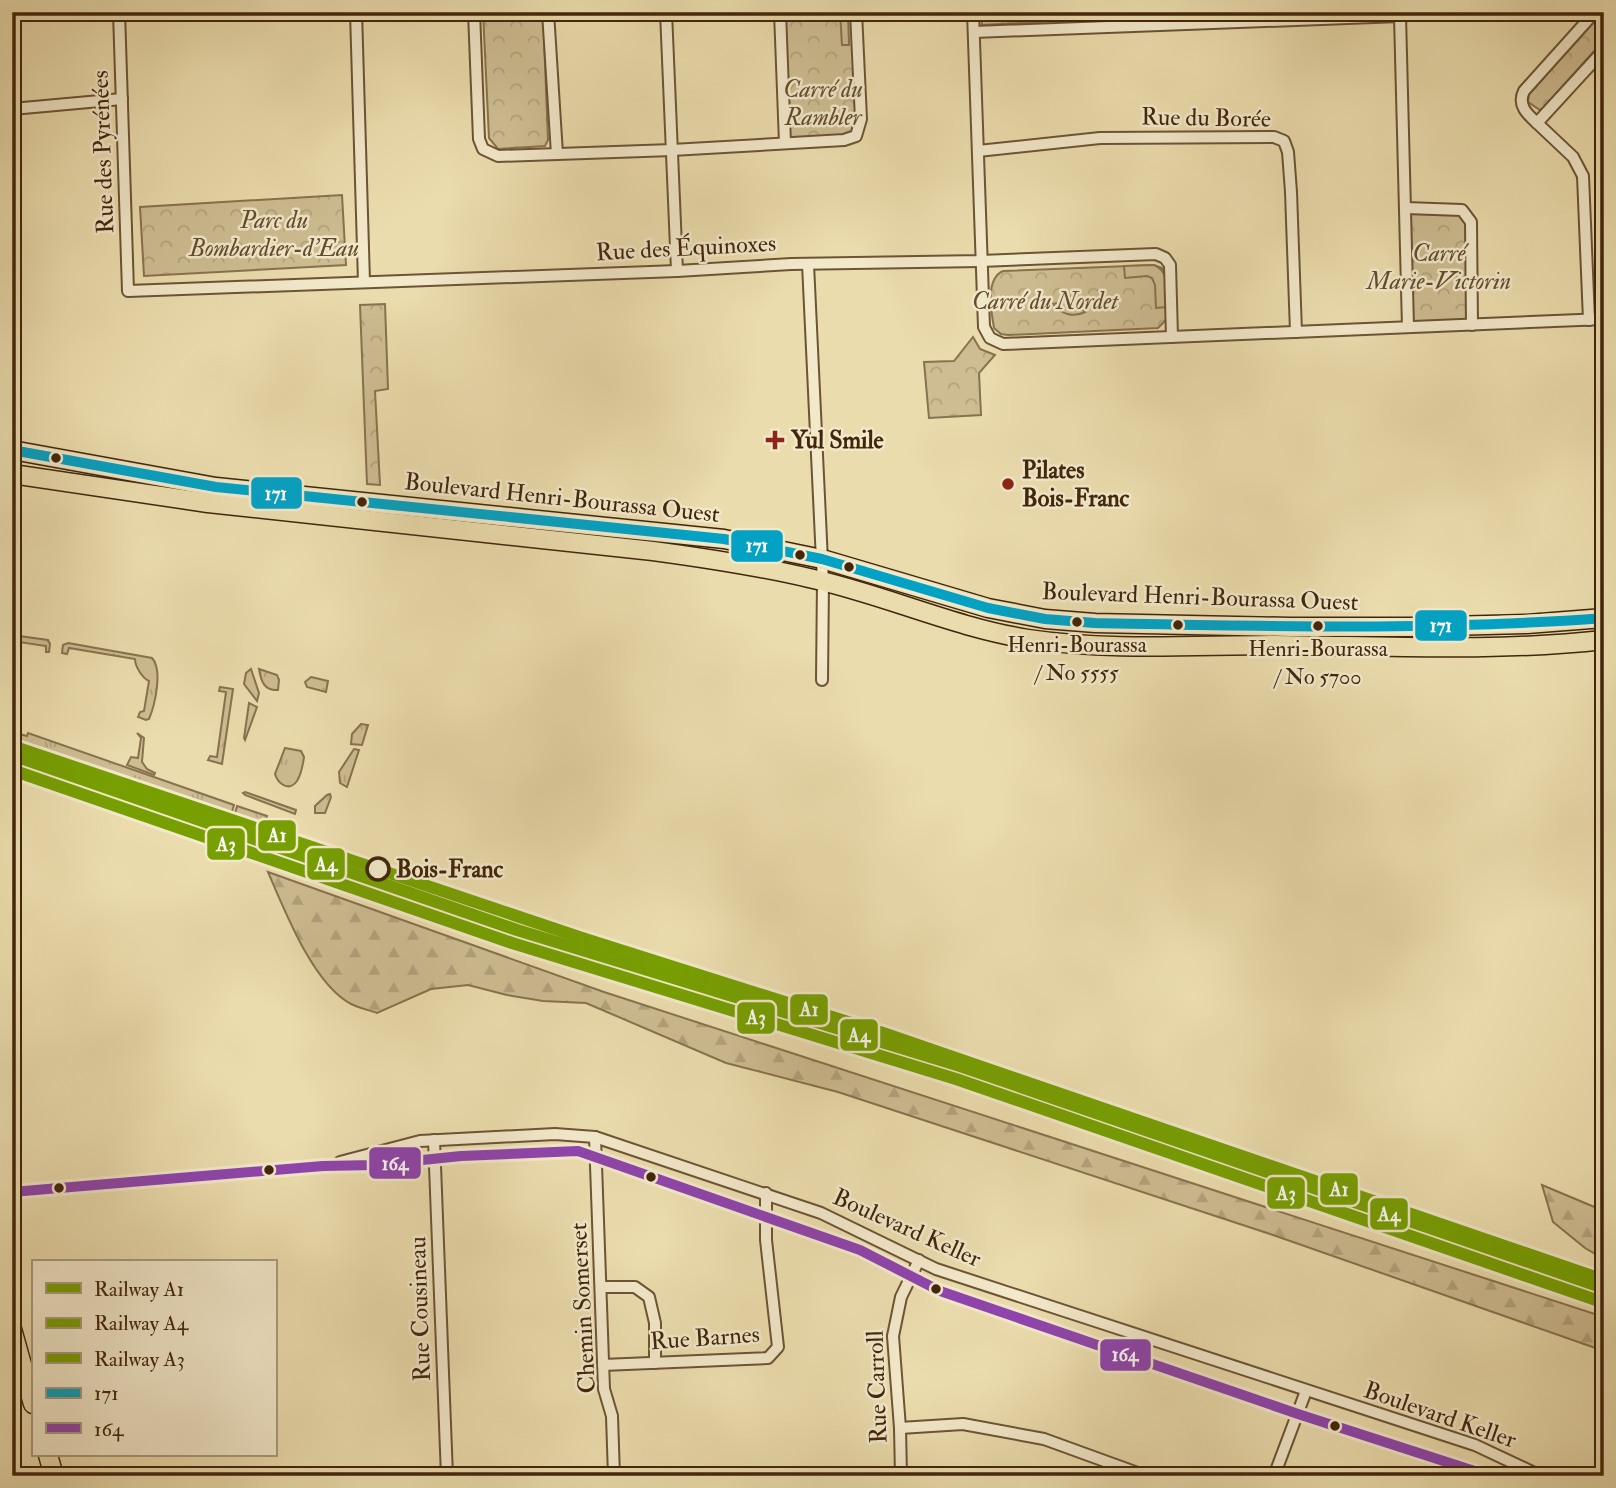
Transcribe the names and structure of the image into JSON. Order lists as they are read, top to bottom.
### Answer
{
  "streets": {
    "main road": ["Boulevard Henri-Bourassa Ouest"],
    "street": [
      "Rue du Borée",
      "Rue des Pyrénées",
      "Rue des Équinoxes",
      "Boulevard Keller",
      "Chemin Somerset",
      "Rue Cousineau",
      "Rue Barnes",
      "Rue Carroll"
    ]
  },
  "crossings": [
    ["Rue des Pyrénées", "Rue des Équinoxes"],
    ["Boulevard Keller", "Chemin Somerset"],
    ["Boulevard Keller", "Rue Cousineau"],
    ["Boulevard Keller", "Rue Barnes"],
    ["Boulevard Keller", "Rue Carroll"],
    ["Chemin Somerset", "Rue Barnes"]
  ],
  "parks": [
    "Carré du Rambler",
    "Parc du Bombardier-d'Eau",
    "Carré Marie-Victorin",
    "Carré du Nordet"
  ],
  "places": {
    "health": ["Yul Smile"],
    "other": [
      "Pilates Bois-Franc",
      "Henri-Bourassa / No 5555",
      "Henri-Bourassa / No 5700",
      "Bois-Franc"
    ]
  },
  "lines": [
    "transit line 171",
    "rail line A1",
    "rail line A4",
    "rail line A3",
    "transit line 164"
  ],
  "legend": [
    "Railway A1",
    "Railway A4",
    "Railway A3",
    "171",
    "164"
  ]
}
